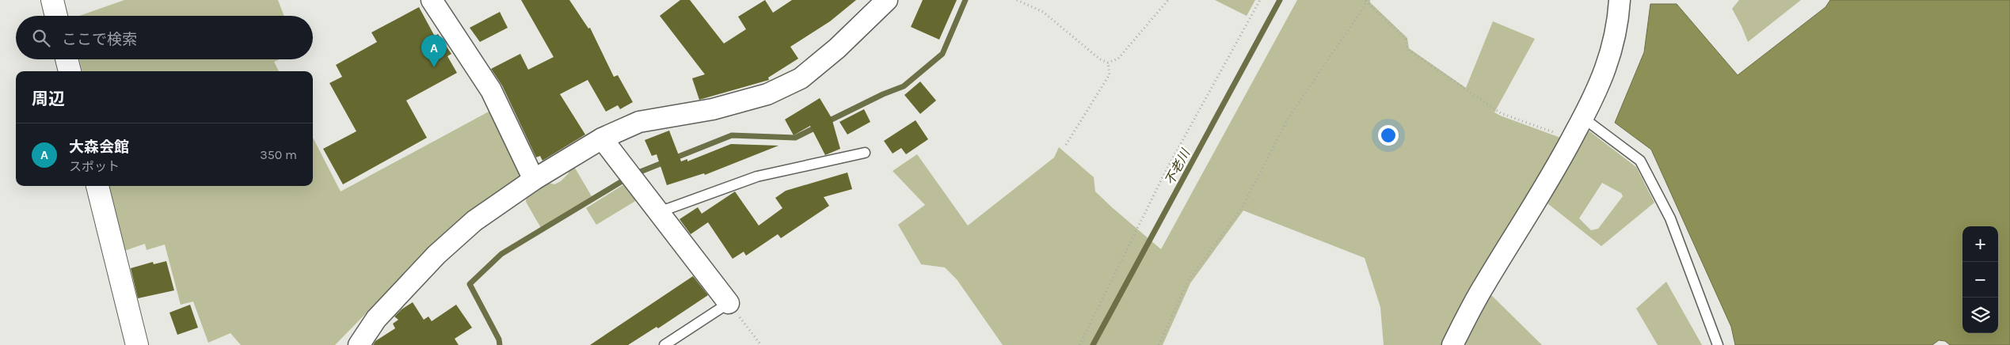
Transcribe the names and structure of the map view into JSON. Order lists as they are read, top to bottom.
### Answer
{
  "water": ["不老川"],
  "page": {
    "search": "ここで検索",
    "pins": "A",
    "heading": "周辺",
    "list": [
      {
        "mark": "A",
        "name": "大森会館",
        "note": "スポット",
        "value": "350 m"
      }
    ],
    "map_buttons": ["+", "−"]
  }
}
